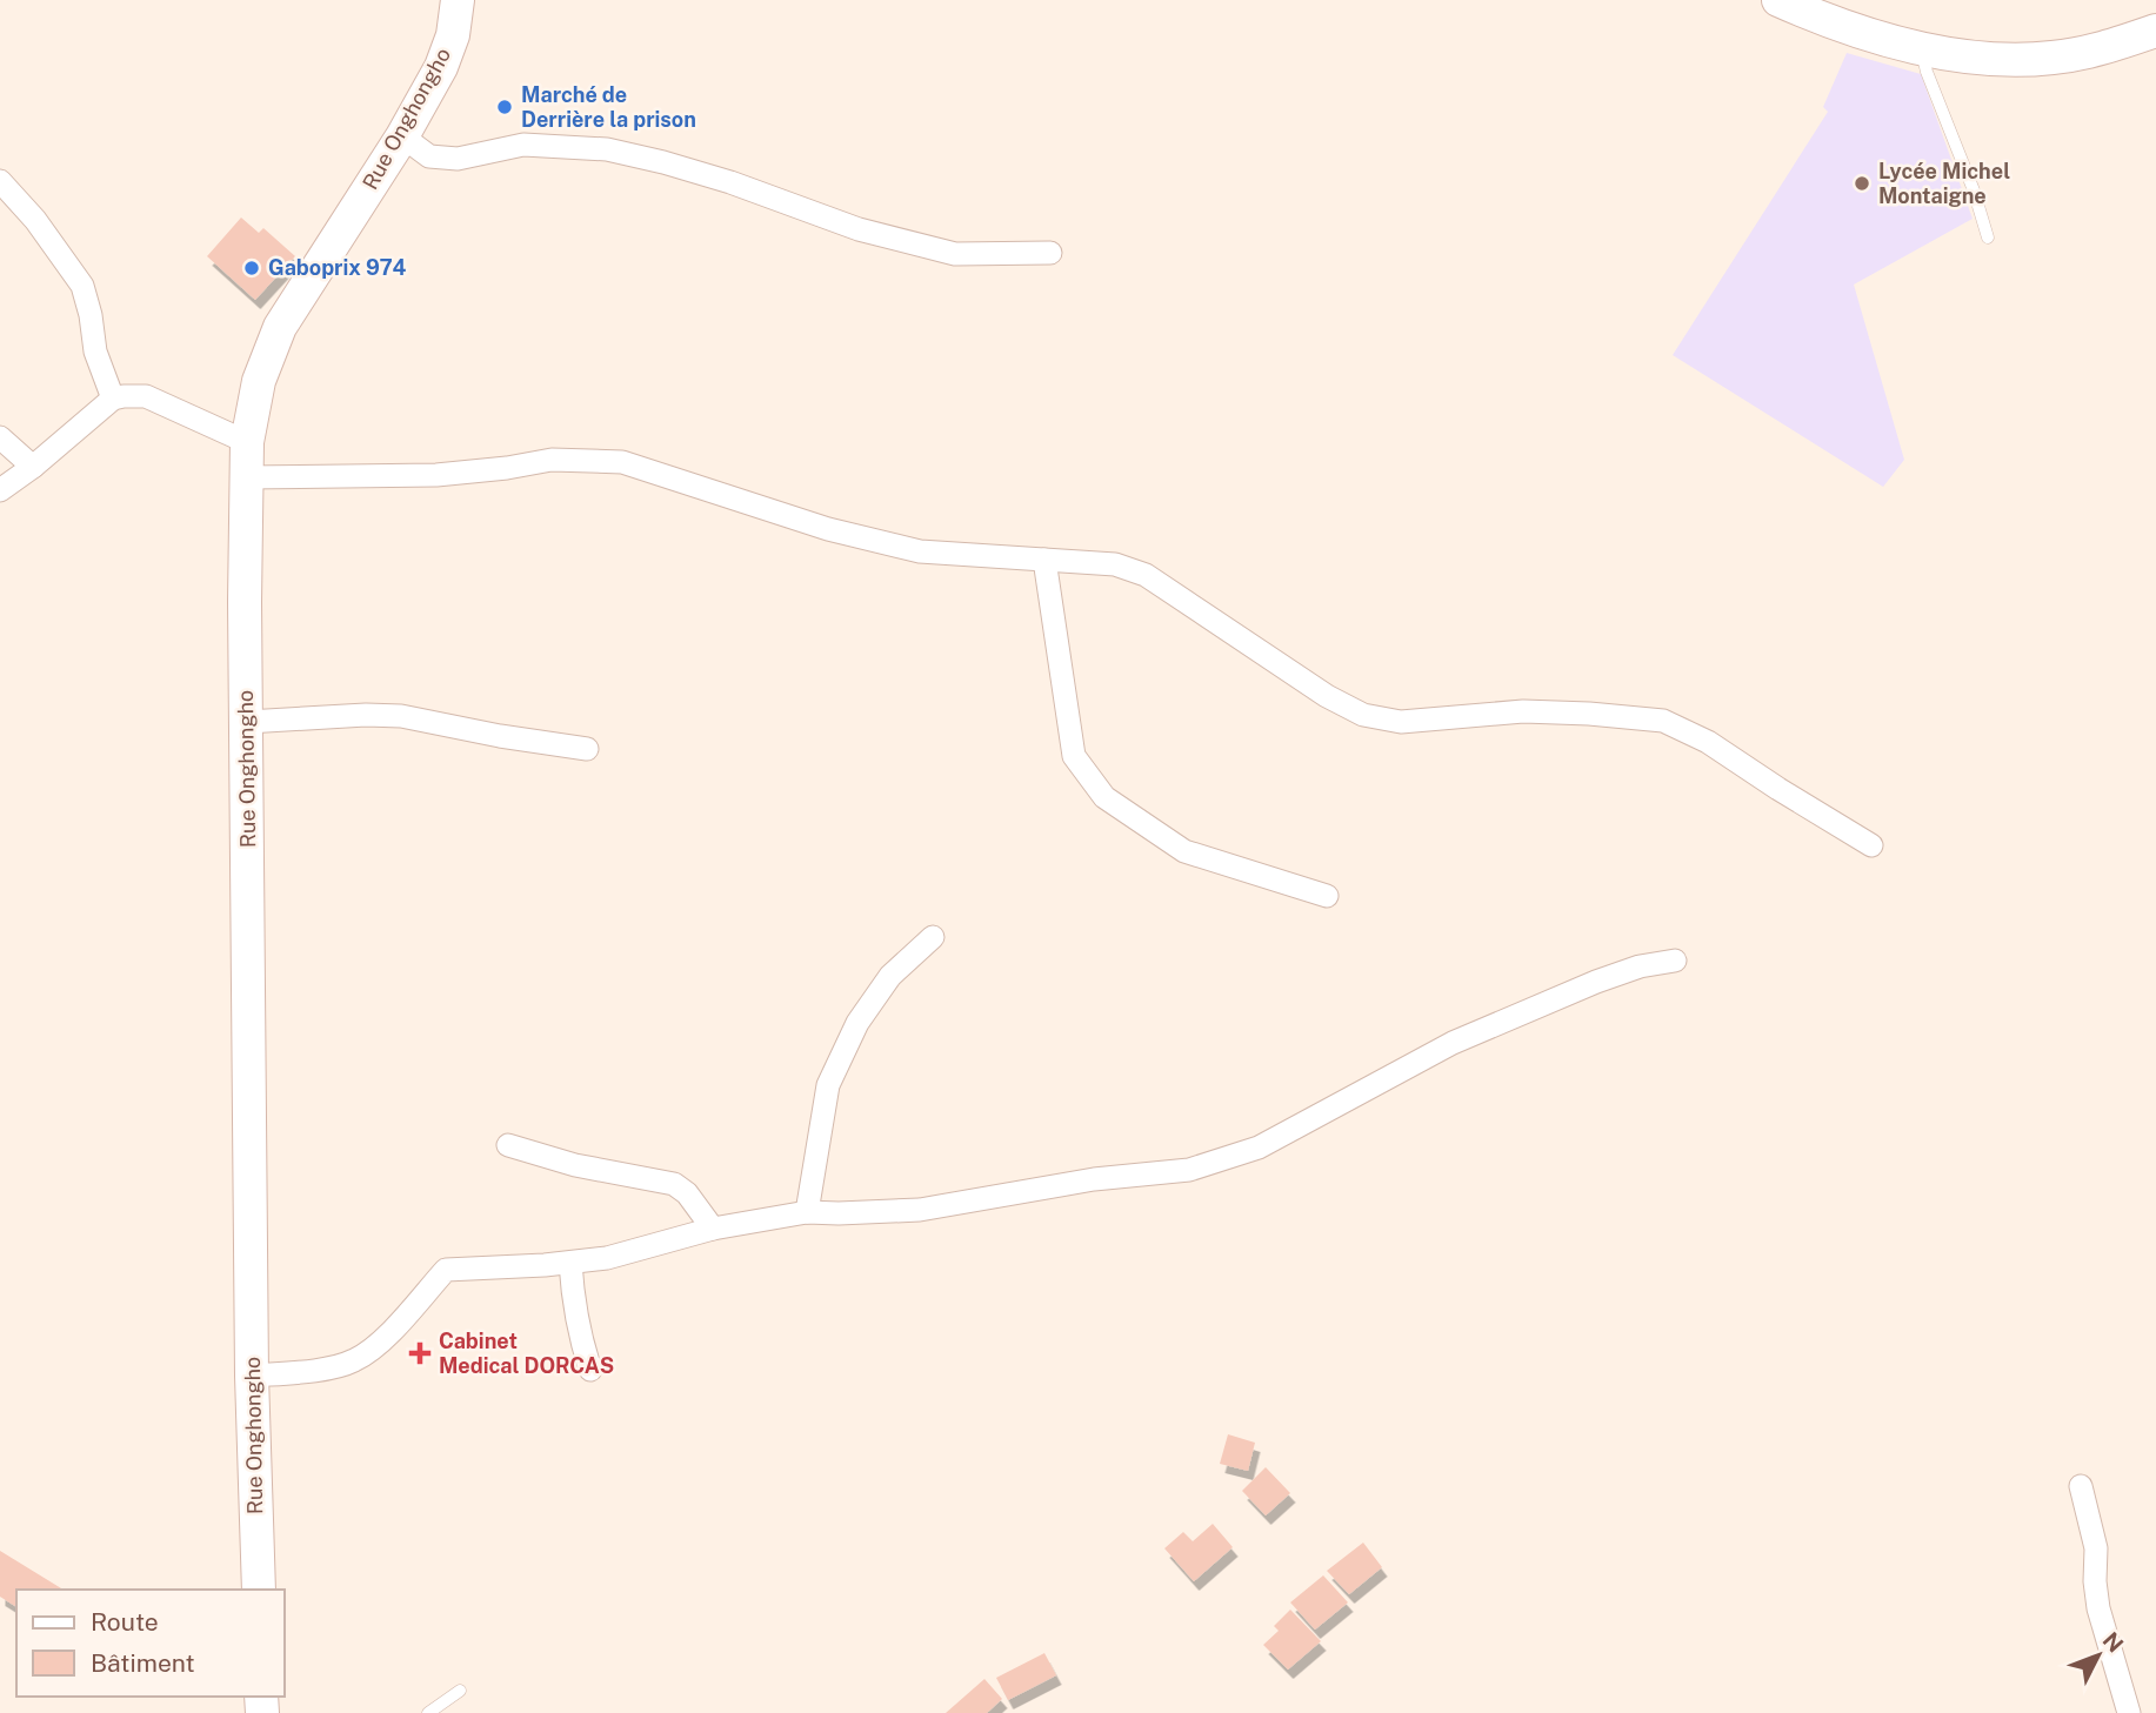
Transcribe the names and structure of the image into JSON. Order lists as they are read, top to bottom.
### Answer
{
  "streets": {
    "main road": ["Rue Onghongho"]
  },
  "places": {
    "other": ["Marché de Derrière la prison", "Lycée Michel Montaigne", "Gaboprix 974"],
    "health": ["Cabinet Medical DORCAS"]
  },
  "legend": ["Route", "Bâtiment"],
  "north": "top right"
}
